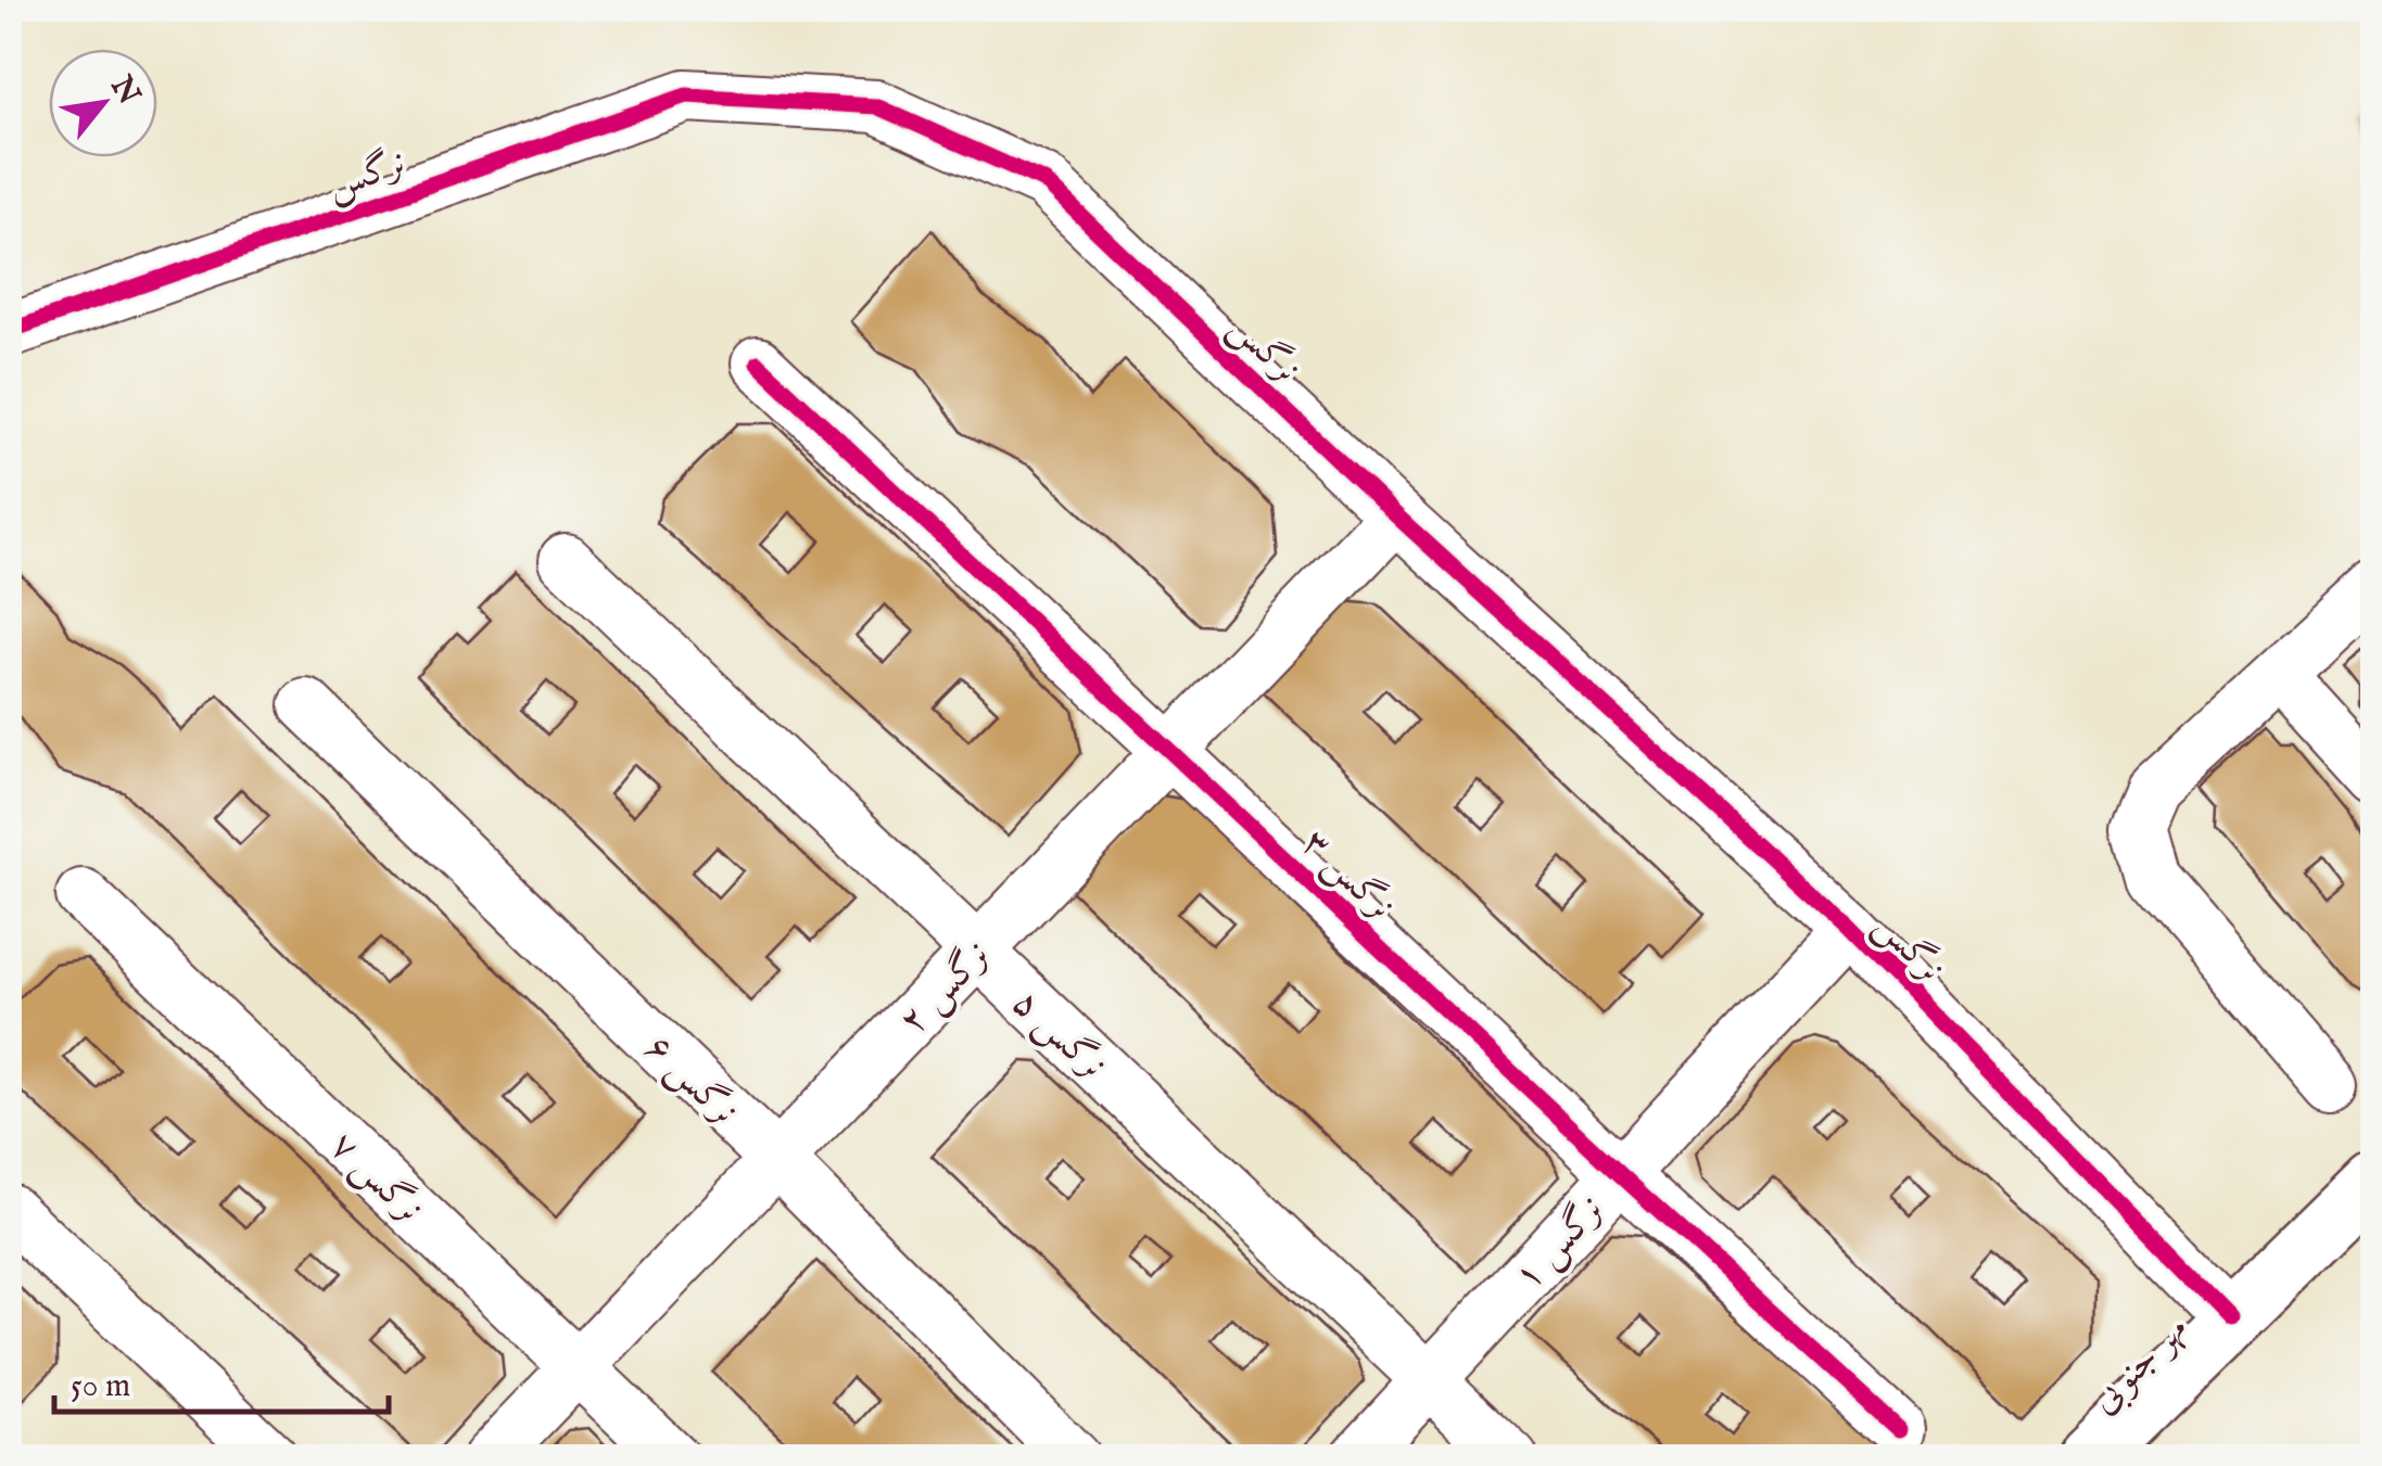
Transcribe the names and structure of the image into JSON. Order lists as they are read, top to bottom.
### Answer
{
  "streets": {
    "street": [
      "نرگس",
      "نرگس ۳",
      "نرگس ۲",
      "نرگس ۵",
      "نرگس ۶",
      "نرگس ۷",
      "نرگس ۱",
      "مهر جنوبی"
    ]
  },
  "crossings": [
    ["نرگس", "نرگس ۲"],
    ["نرگس", "نرگس ۱"],
    ["نرگس", "مهر جنوبی"],
    ["نرگس ۳", "نرگس ۲"],
    ["نرگس ۳", "نرگس ۱"],
    ["نرگس ۲", "نرگس ۵"],
    ["نرگس ۲", "نرگس ۶"],
    ["نرگس ۲", "نرگس ۷"],
    ["نرگس ۵", "نرگس ۱"]
  ],
  "scale_bar": "50 m",
  "north": "top right"
}
